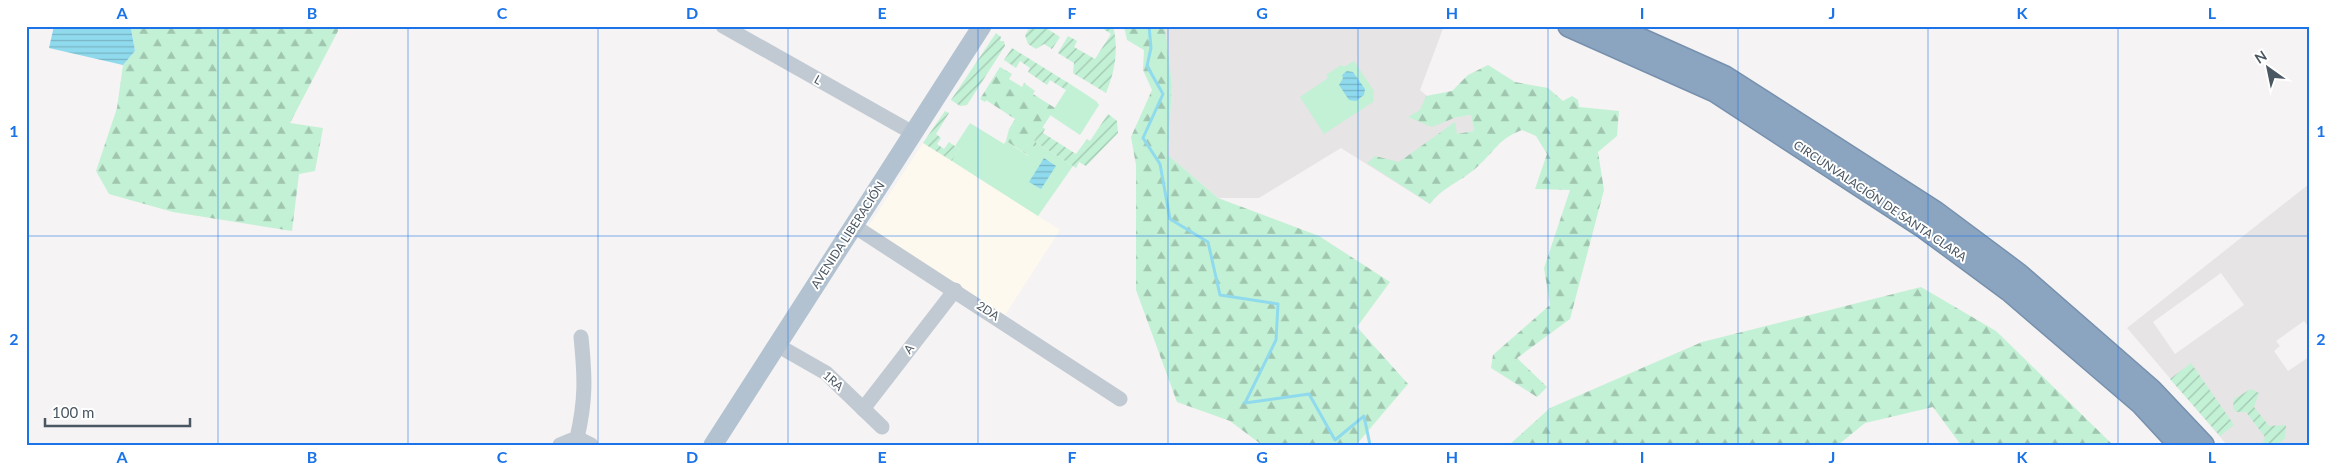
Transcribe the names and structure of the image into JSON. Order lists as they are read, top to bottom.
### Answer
{
  "streets": {
    "highway": ["CIRCUNVALACIÓN DE SANTA CLARA"],
    "main road": ["AVENIDA LIBERACIÓN"],
    "street": [
      "L",
      "2DA",
      "A",
      "1RA"
    ]
  },
  "crossings": [
    ["L", "AVENIDA LIBERACIÓN"],
    ["AVENIDA LIBERACIÓN", "2DA"],
    ["AVENIDA LIBERACIÓN", "1RA"],
    ["2DA", "A"],
    ["A", "1RA"]
  ],
  "scale_bar": "100 m",
  "north": "top left",
  "grid": {
    "columns": [
      "A",
      "B",
      "C",
      "D",
      "E",
      "F",
      "G",
      "H",
      "I",
      "J",
      "K",
      "L"
    ],
    "rows": ["1", "2"]
  }
}
